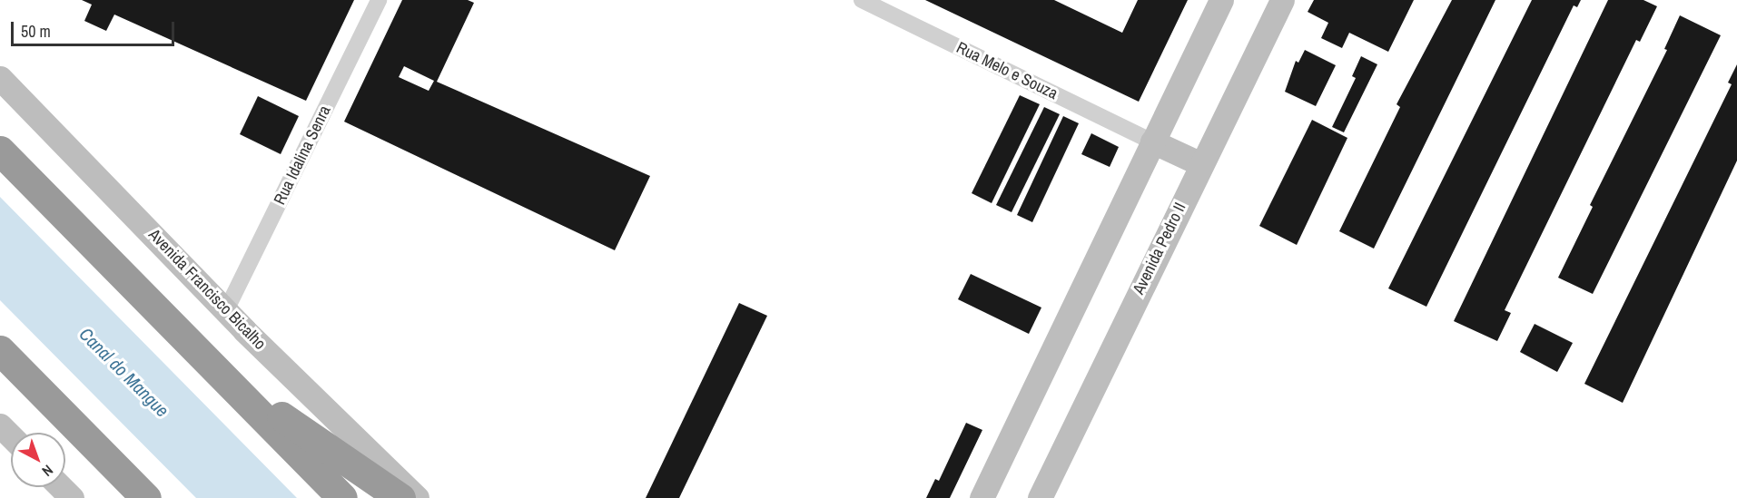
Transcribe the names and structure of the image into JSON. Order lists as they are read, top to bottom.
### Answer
{
  "streets": {
    "street": [
      "Rua Melo e Souza",
      "Rua Idalina Senra",
      "Avenida Pedro II",
      "Avenida Francisco Bicalho"
    ]
  },
  "crossings": [
    ["Rua Idalina Senra", "Avenida Francisco Bicalho"]
  ],
  "water": ["Canal do Mangue"],
  "scale_bar": "50 m",
  "north": "bottom right"
}
